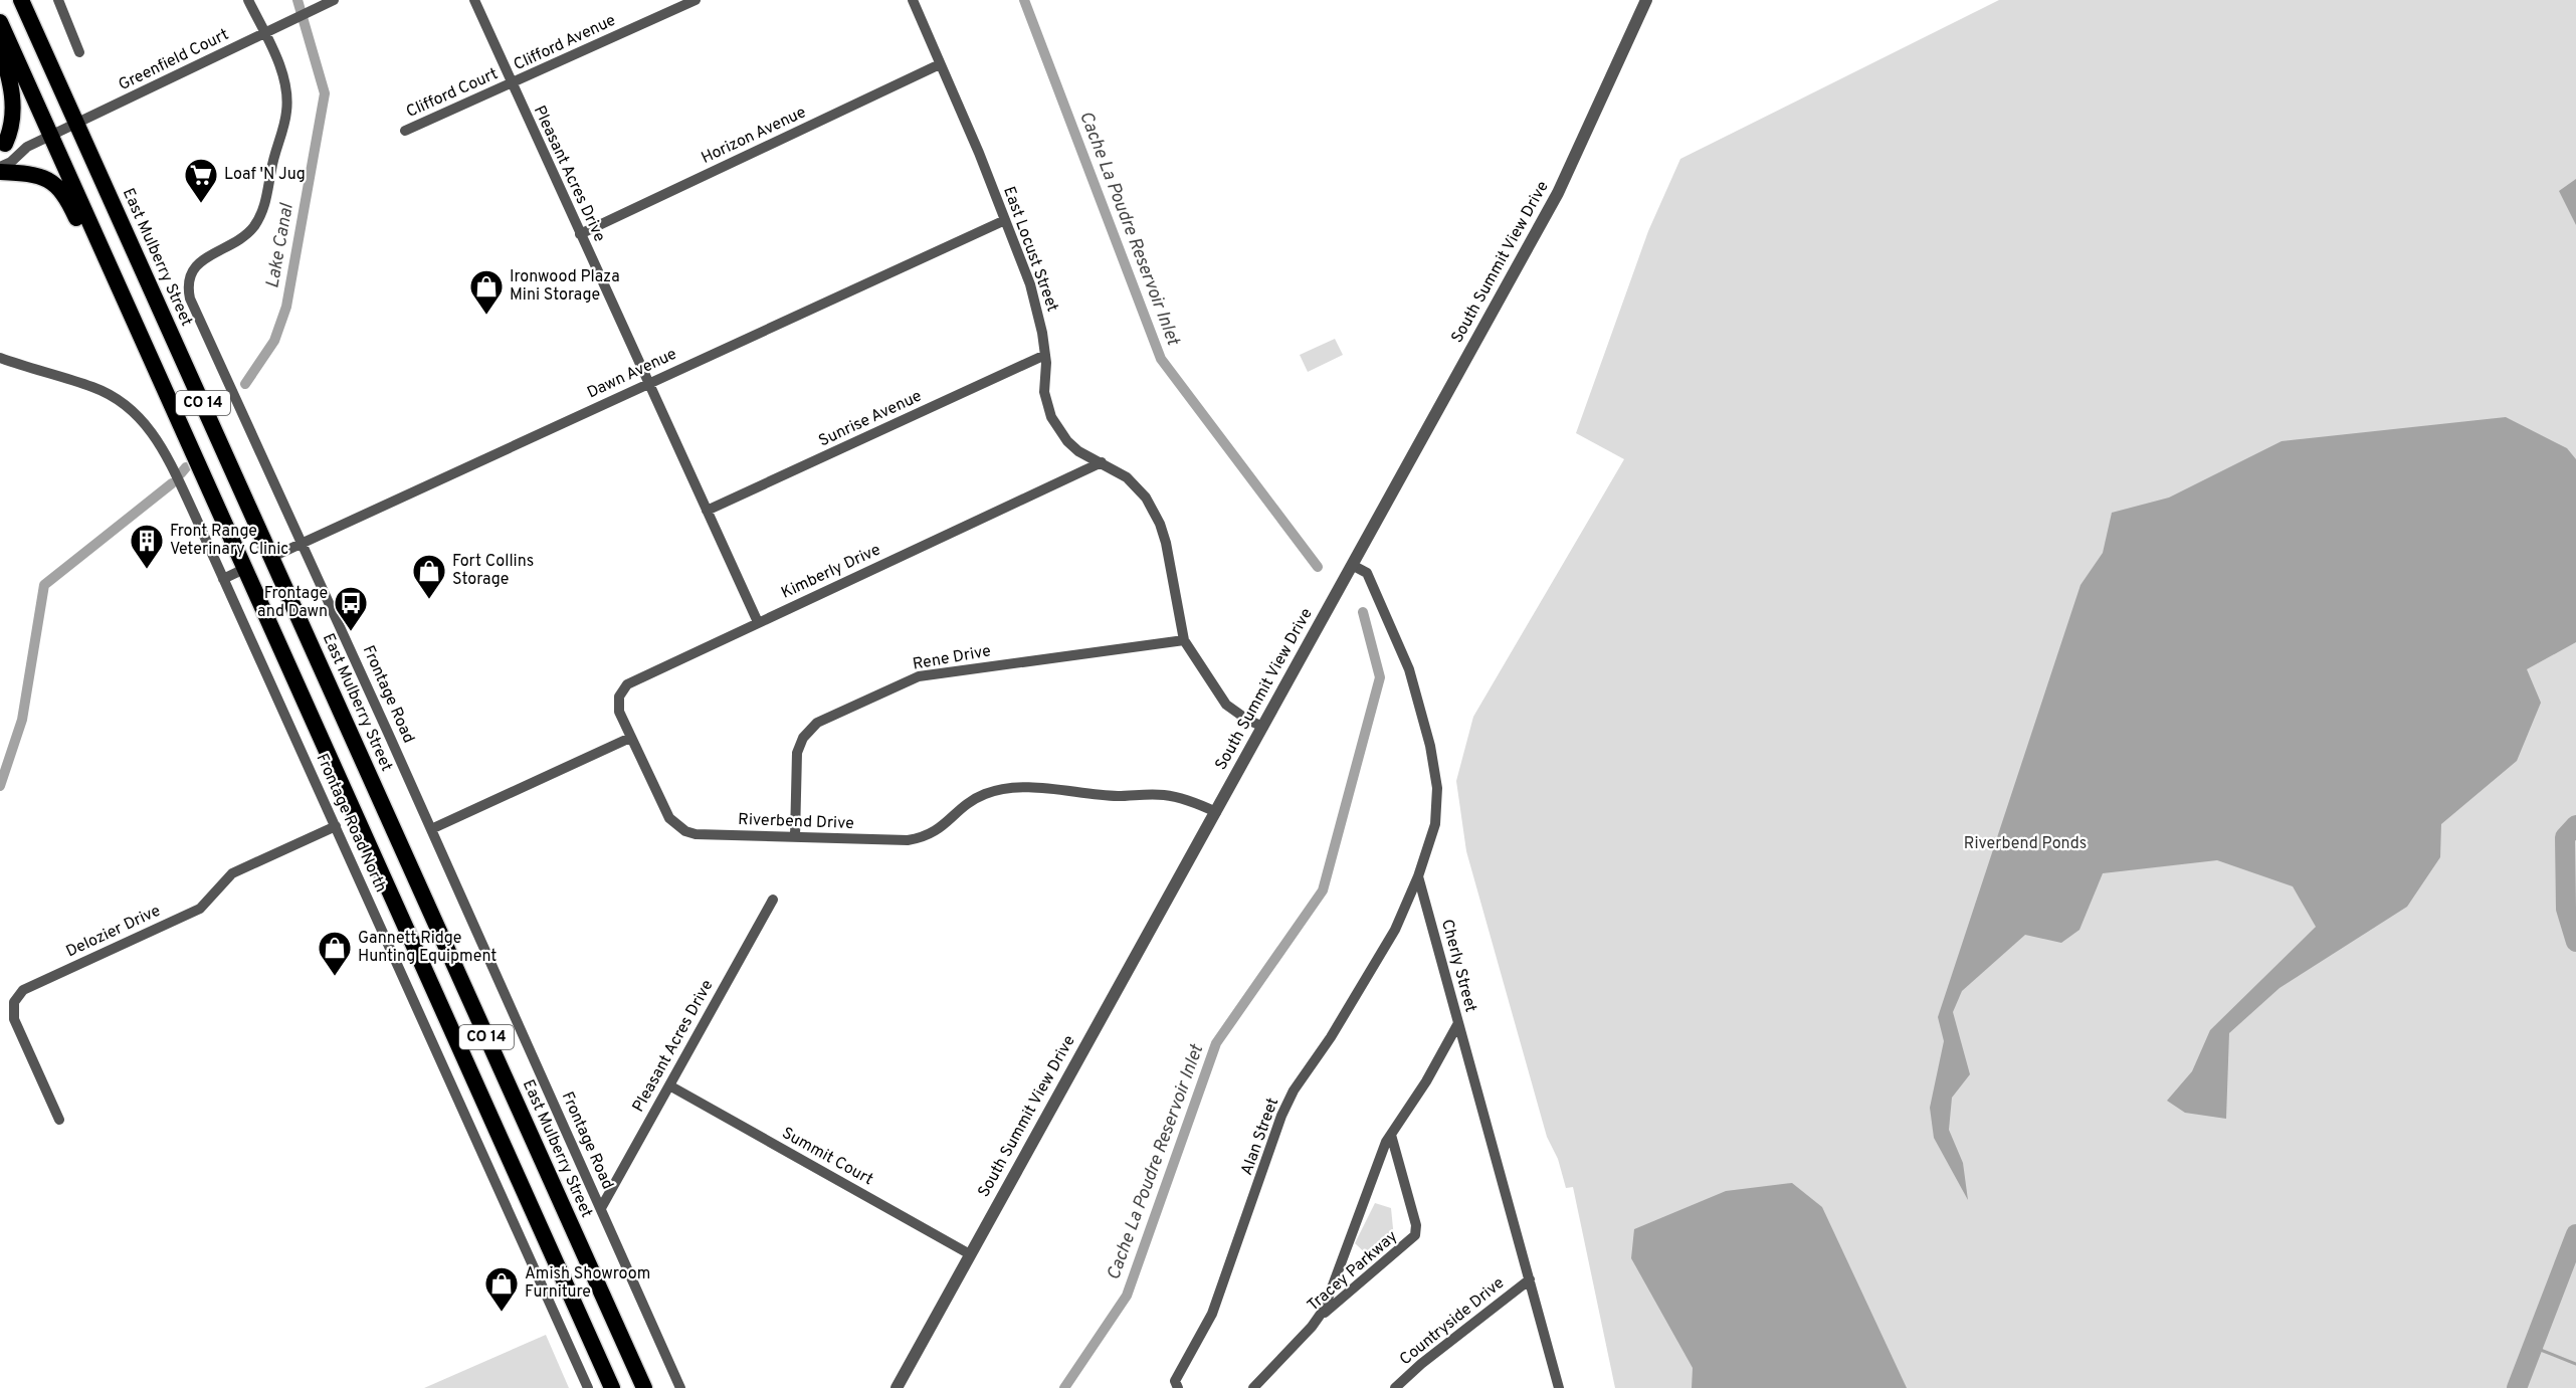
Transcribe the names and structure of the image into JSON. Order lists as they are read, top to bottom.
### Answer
{
  "streets": {
    "highway": ["East Mulberry Street", "CO 14"],
    "street": [
      "Clifford Avenue",
      "Greenfield Court",
      "Clifford Court",
      "Horizon Avenue",
      "Pleasant Acres Drive",
      "East Locust Street",
      "South Summit View Drive",
      "Dawn Avenue",
      "Sunrise Avenue",
      "Kimberly Drive",
      "Rene Drive",
      "Frontage Road",
      "Riverbend Drive",
      "Frontage Road North",
      "Delozier Drive",
      "Cherly Street",
      "Alan Street",
      "Summit Court",
      "Tracey Parkway",
      "Countryside Drive"
    ]
  },
  "crossings": [
    ["Clifford Avenue", "Clifford Court"],
    ["Clifford Avenue", "Pleasant Acres Drive"],
    ["Greenfield Court", "East Mulberry Street"],
    ["Greenfield Court", "CO 14"],
    ["Greenfield Court", "Frontage Road"],
    ["Clifford Court", "Pleasant Acres Drive"],
    ["Horizon Avenue", "Pleasant Acres Drive"],
    ["Horizon Avenue", "East Locust Street"],
    ["Pleasant Acres Drive", "Dawn Avenue"],
    ["Pleasant Acres Drive", "Sunrise Avenue"],
    ["Pleasant Acres Drive", "Kimberly Drive"],
    ["Pleasant Acres Drive", "Frontage Road"],
    ["Pleasant Acres Drive", "Summit Court"],
    ["East Locust Street", "South Summit View Drive"],
    ["East Locust Street", "Dawn Avenue"],
    ["East Locust Street", "Sunrise Avenue"],
    ["East Locust Street", "Kimberly Drive"],
    ["East Locust Street", "Rene Drive"],
    ["East Mulberry Street", "Dawn Avenue"],
    ["South Summit View Drive", "Riverbend Drive"],
    ["South Summit View Drive", "Summit Court"],
    ["Dawn Avenue", "Frontage Road"],
    ["Kimberly Drive", "Riverbend Drive"],
    ["Rene Drive", "Riverbend Drive"],
    ["Frontage Road North", "Delozier Drive"],
    ["Cherly Street", "Alan Street"],
    ["Cherly Street", "Tracey Parkway"],
    ["Cherly Street", "Countryside Drive"]
  ],
  "water": ["Cache La Poudre Reservoir Inlet", "Lake Canal"],
  "parks": ["Riverbend Ponds"],
  "places": {
    "supermarket": ["Loaf 'N Jug"],
    "shop": [
      "Ironwood Plaza Mini Storage",
      "Fort Collins Storage",
      "Gannett Ridge Hunting Equipment",
      "Amish Showroom Furniture"
    ],
    "building": ["Front Range Veterinary Clinic"],
    "bus stop": ["Frontage and Dawn"]
  }
}
